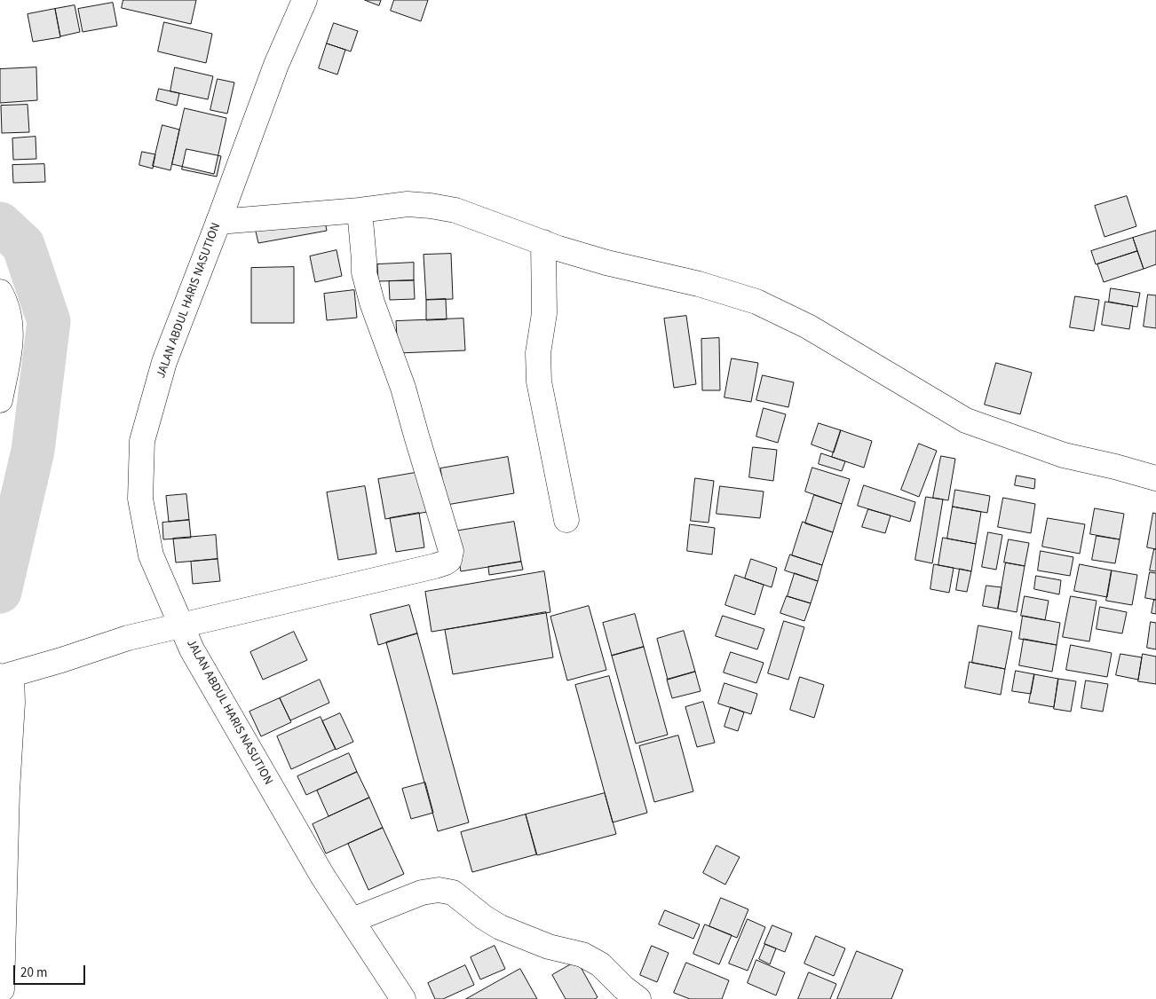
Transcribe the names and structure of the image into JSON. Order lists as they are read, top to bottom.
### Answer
{
  "streets": {
    "street": ["JALAN ABDUL HARIS NASUTION"]
  },
  "scale_bar": "20 m"
}
